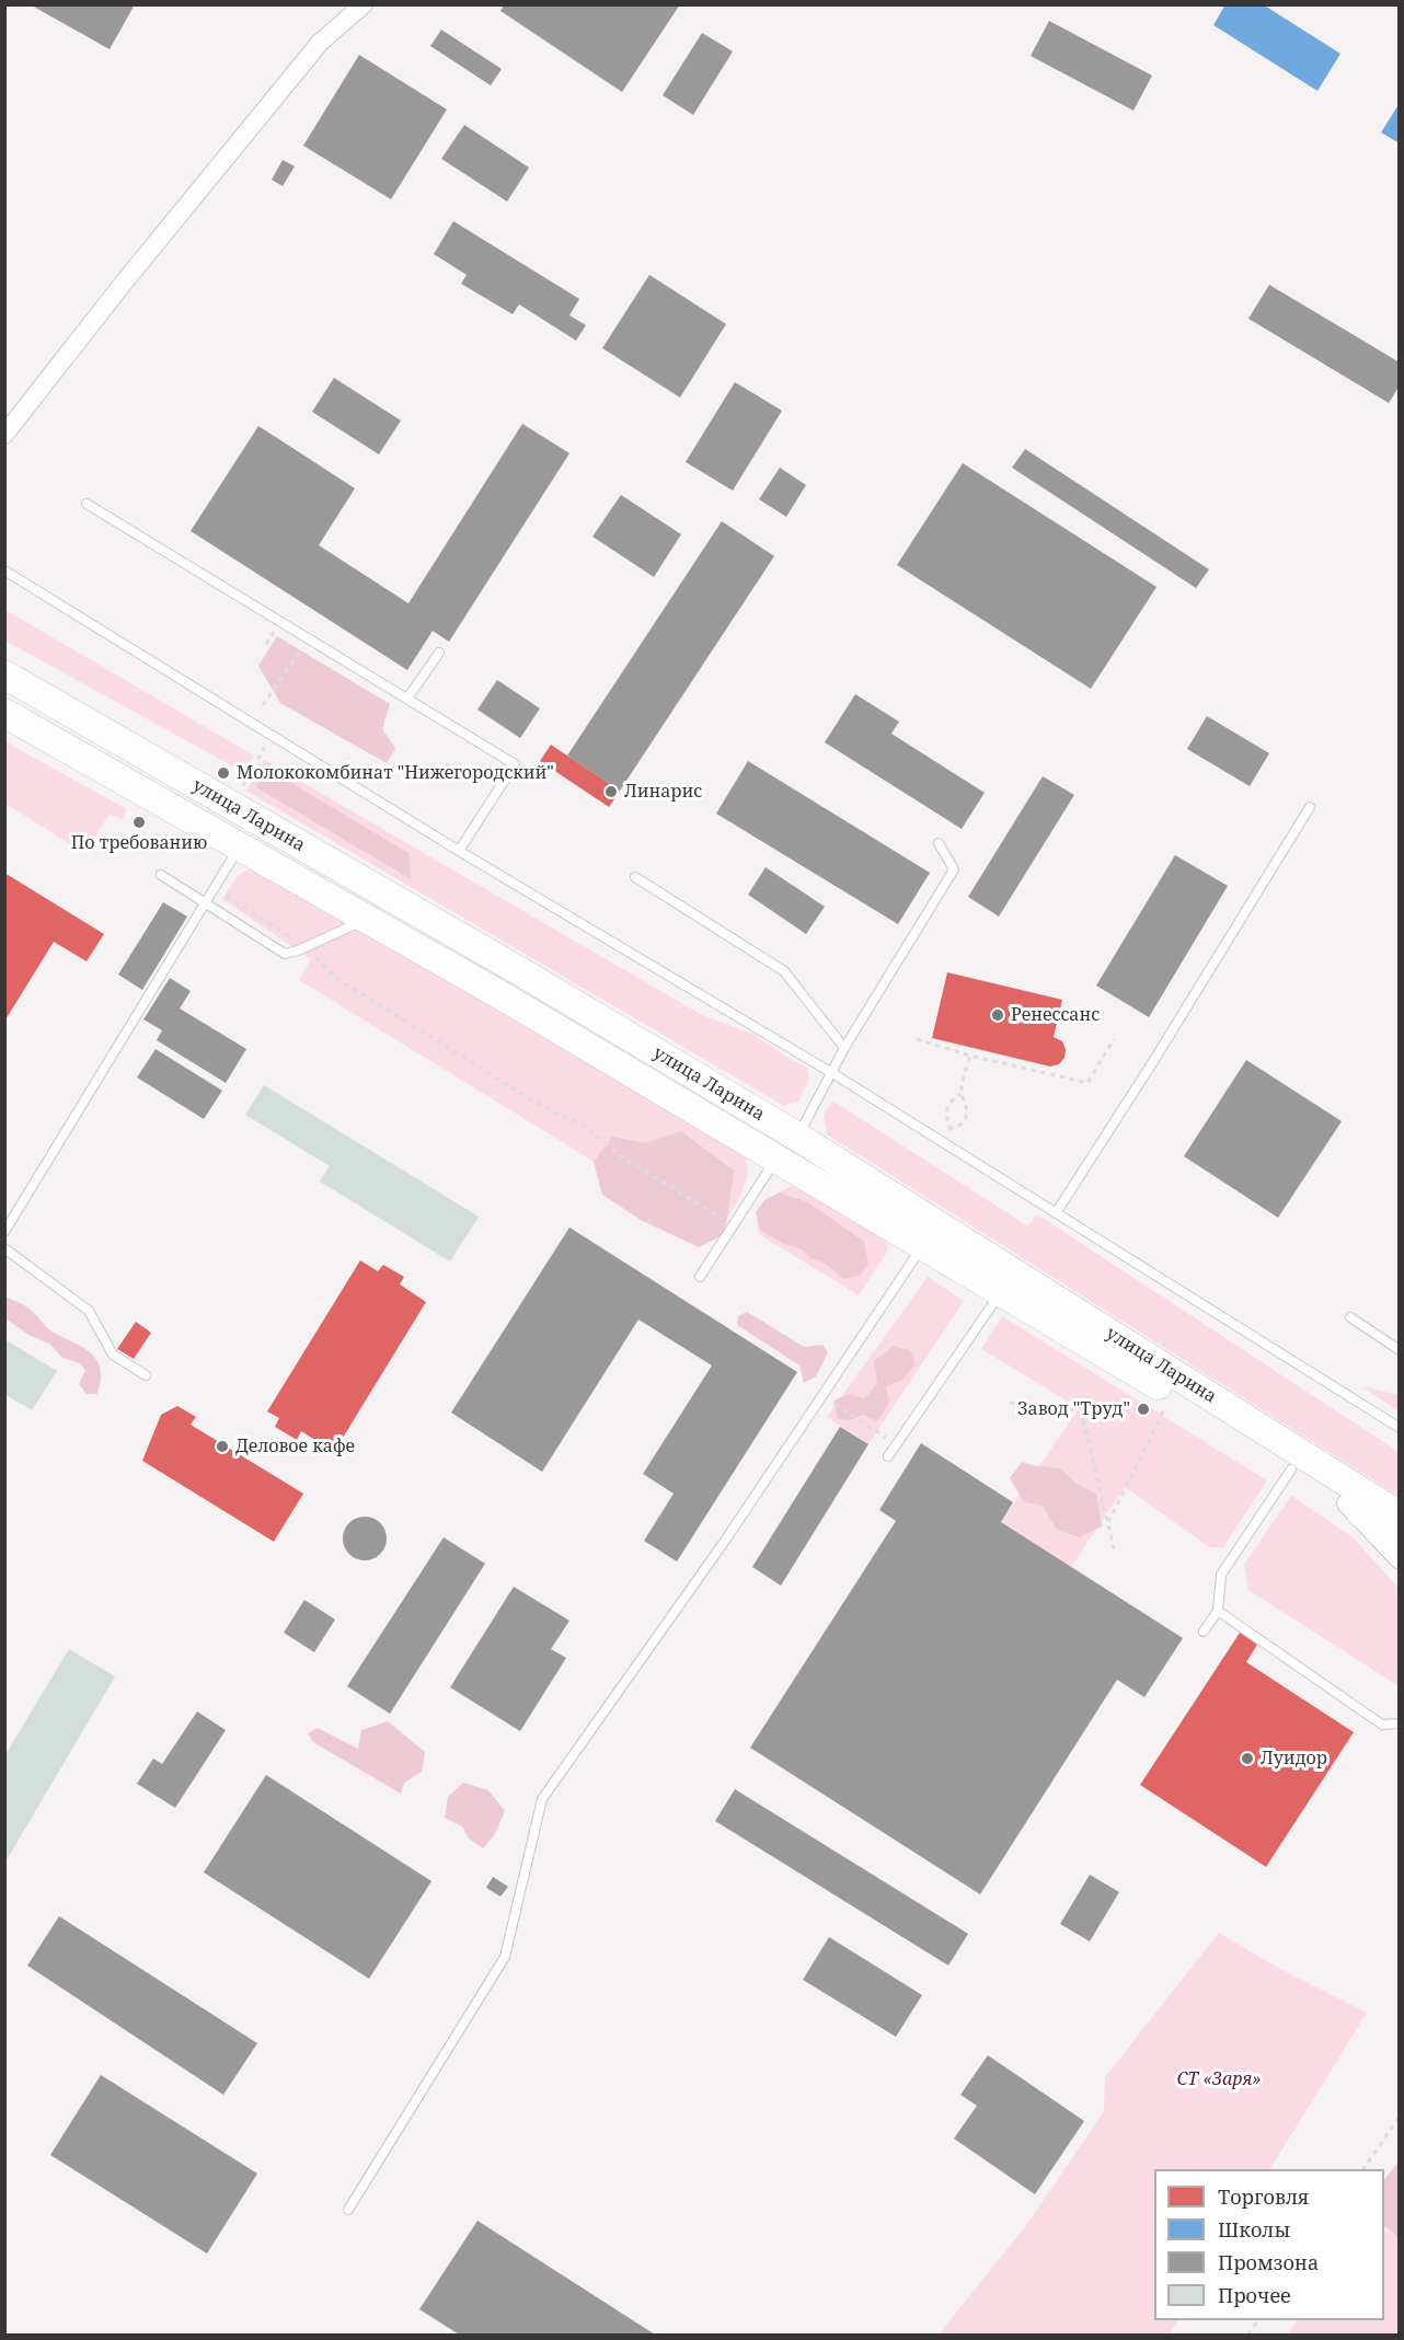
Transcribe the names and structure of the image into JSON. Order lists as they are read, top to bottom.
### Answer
{
  "streets": {
    "main road": ["улица Ларина"]
  },
  "parks": ["СТ «Заря»"],
  "places": [
    "Молококомбинат \"Нижегородский\"",
    "Линарис",
    "По требованию",
    "Ренессанс",
    "Завод \"Труд\"",
    "Деловое кафе",
    "Луидор"
  ],
  "legend": [
    "Торговля",
    "Школы",
    "Промзона",
    "Прочее"
  ]
}
